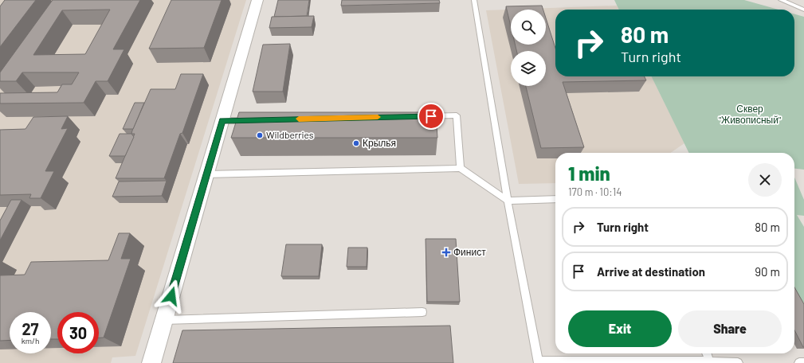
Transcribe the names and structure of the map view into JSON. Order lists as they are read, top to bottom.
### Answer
{
  "parks": ["Сквер \"Живописный\""],
  "places": {
    "other": ["Wildberries", "Крылья"],
    "health": ["Финист"]
  },
  "page": {
    "turn": ["80 m", "Turn right"],
    "heading": ["1 min", "170 m · 10:14"],
    "list": [
      {
        "name": "Turn right",
        "value": "80 m"
      },
      {
        "name": "Arrive at destination",
        "value": "90 m"
      }
    ],
    "buttons": ["Exit", "Share"],
    "speed": "27 km/h",
    "limit": "30"
  }
}
